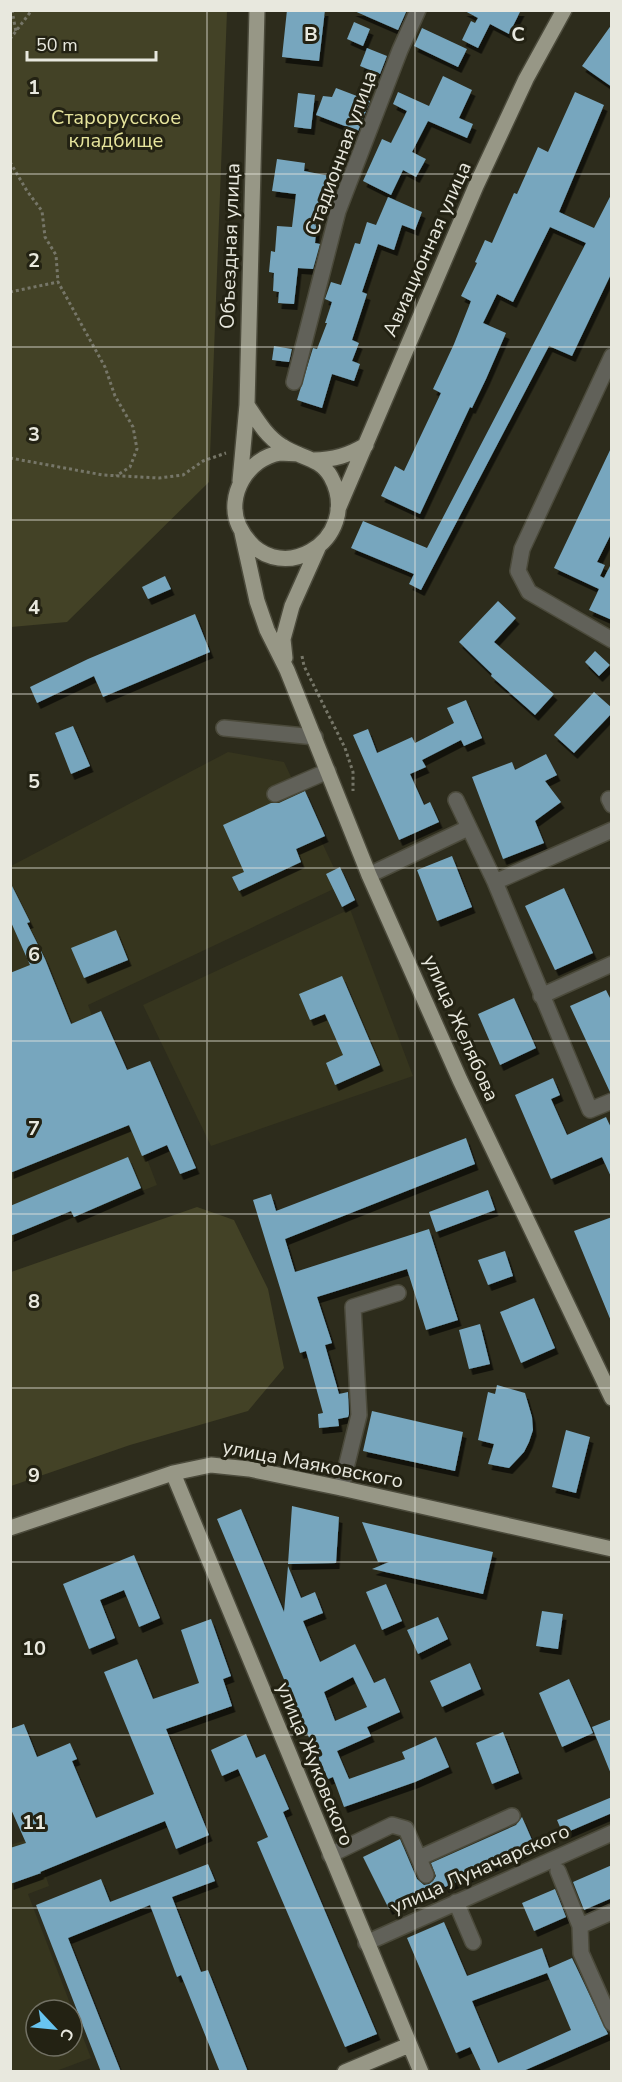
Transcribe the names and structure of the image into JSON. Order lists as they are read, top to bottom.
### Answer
{
  "streets": {
    "main road": [
      "Объездная улица",
      "Авиационная улица",
      "улица Желябова",
      "улица Маяковского",
      "улица Жуковского"
    ],
    "street": ["Стадионная улица", "улица Луначарского"]
  },
  "crossings": [
    ["Объездная улица", "Авиационная улица"],
    ["улица Маяковского", "улица Жуковского"],
    ["улица Жуковского", "улица Луначарского"]
  ],
  "parks": ["Старорусское кладбище"],
  "scale_bar": "50 m",
  "north": "bottom right",
  "grid": {
    "columns": ["B", "C"],
    "rows": [
      "1",
      "2",
      "3",
      "4",
      "5",
      "6",
      "7",
      "8",
      "9",
      "10",
      "11"
    ]
  }
}
